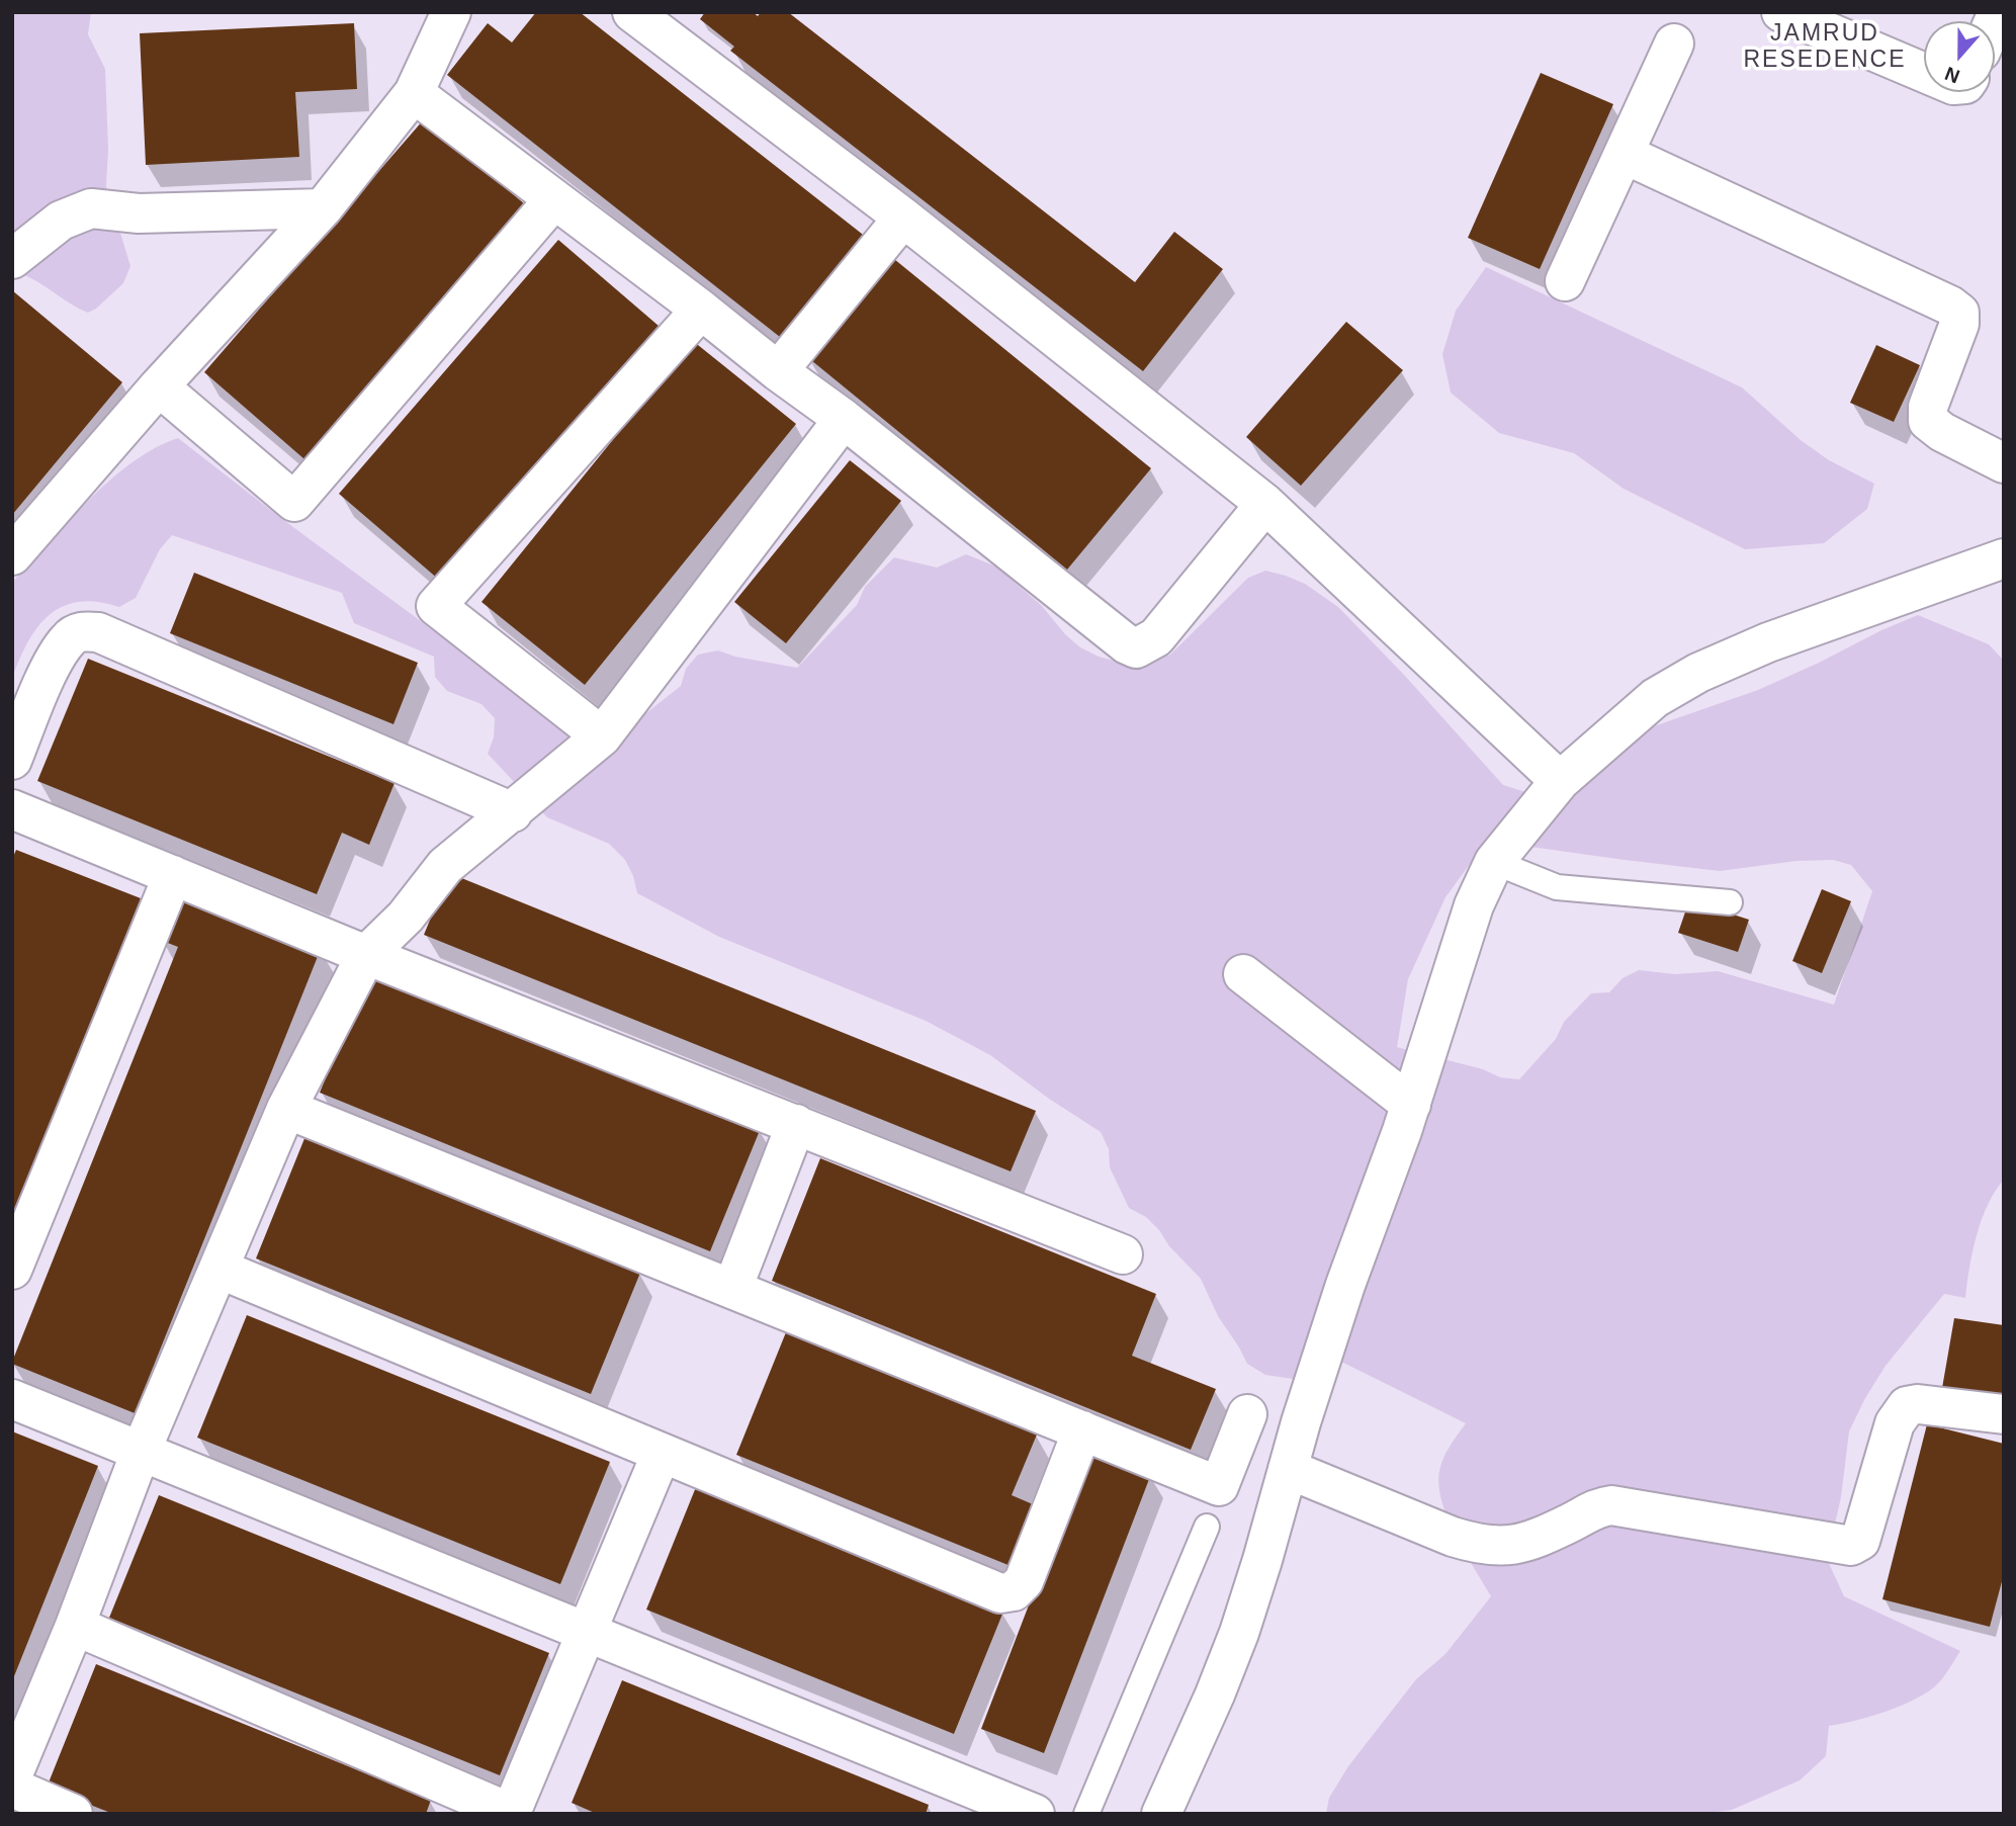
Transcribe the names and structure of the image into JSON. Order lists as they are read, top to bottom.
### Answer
{
  "districts": ["JAMRUD RESEDENCE"],
  "north": "bottom"
}
